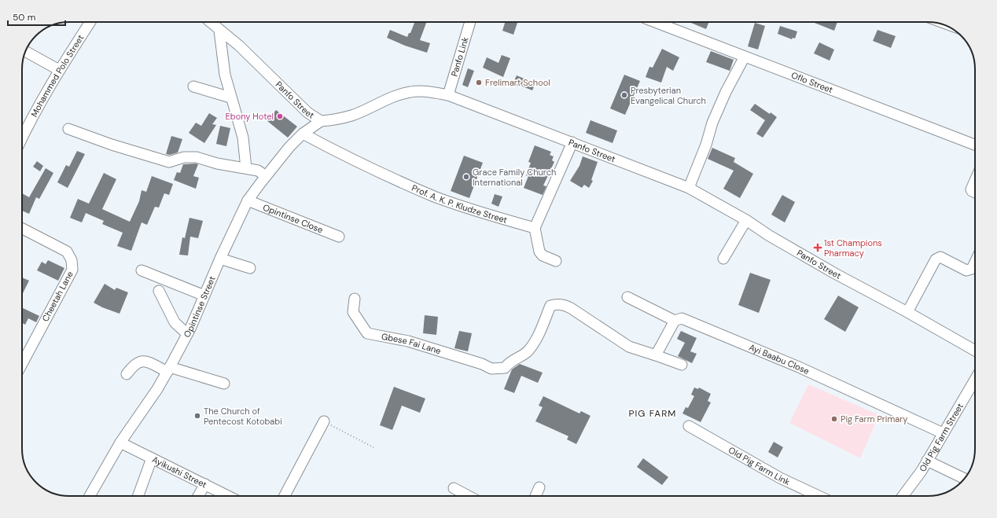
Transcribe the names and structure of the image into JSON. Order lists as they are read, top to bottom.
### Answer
{
  "streets": {
    "street": [
      "Panfo Link",
      "Mohammed Polo Street",
      "Oflo Street",
      "Panfo Street",
      "Prof. A. K. P. Kludze Street",
      "Opintinse Close",
      "Cheetah Lane",
      "Opintinse Street",
      "Gbese Fai Lane",
      "Ayi Baabu Close",
      "Old Pig Farm Street",
      "Old Pig Farm Link",
      "Ayikushi Street"
    ]
  },
  "crossings": [
    ["Panfo Link", "Panfo Street"],
    ["Panfo Street", "Opintinse Street"],
    ["Prof. A. K. P. Kludze Street", "Opintinse Street"],
    ["Opintinse Close", "Opintinse Street"],
    ["Opintinse Street", "Ayikushi Street"],
    ["Ayi Baabu Close", "Old Pig Farm Street"]
  ],
  "districts": ["PIG FARM"],
  "places": {
    "other": [
      "Frelimart School",
      "Presbyterian Evangelical Church",
      "Ebony Hotel",
      "Grace Family Church International",
      "The Church of Pentecost Kotobabi",
      "Pig Farm Primary"
    ],
    "health": ["1st Champions Pharmacy"]
  },
  "scale_bar": "50 m"
}
